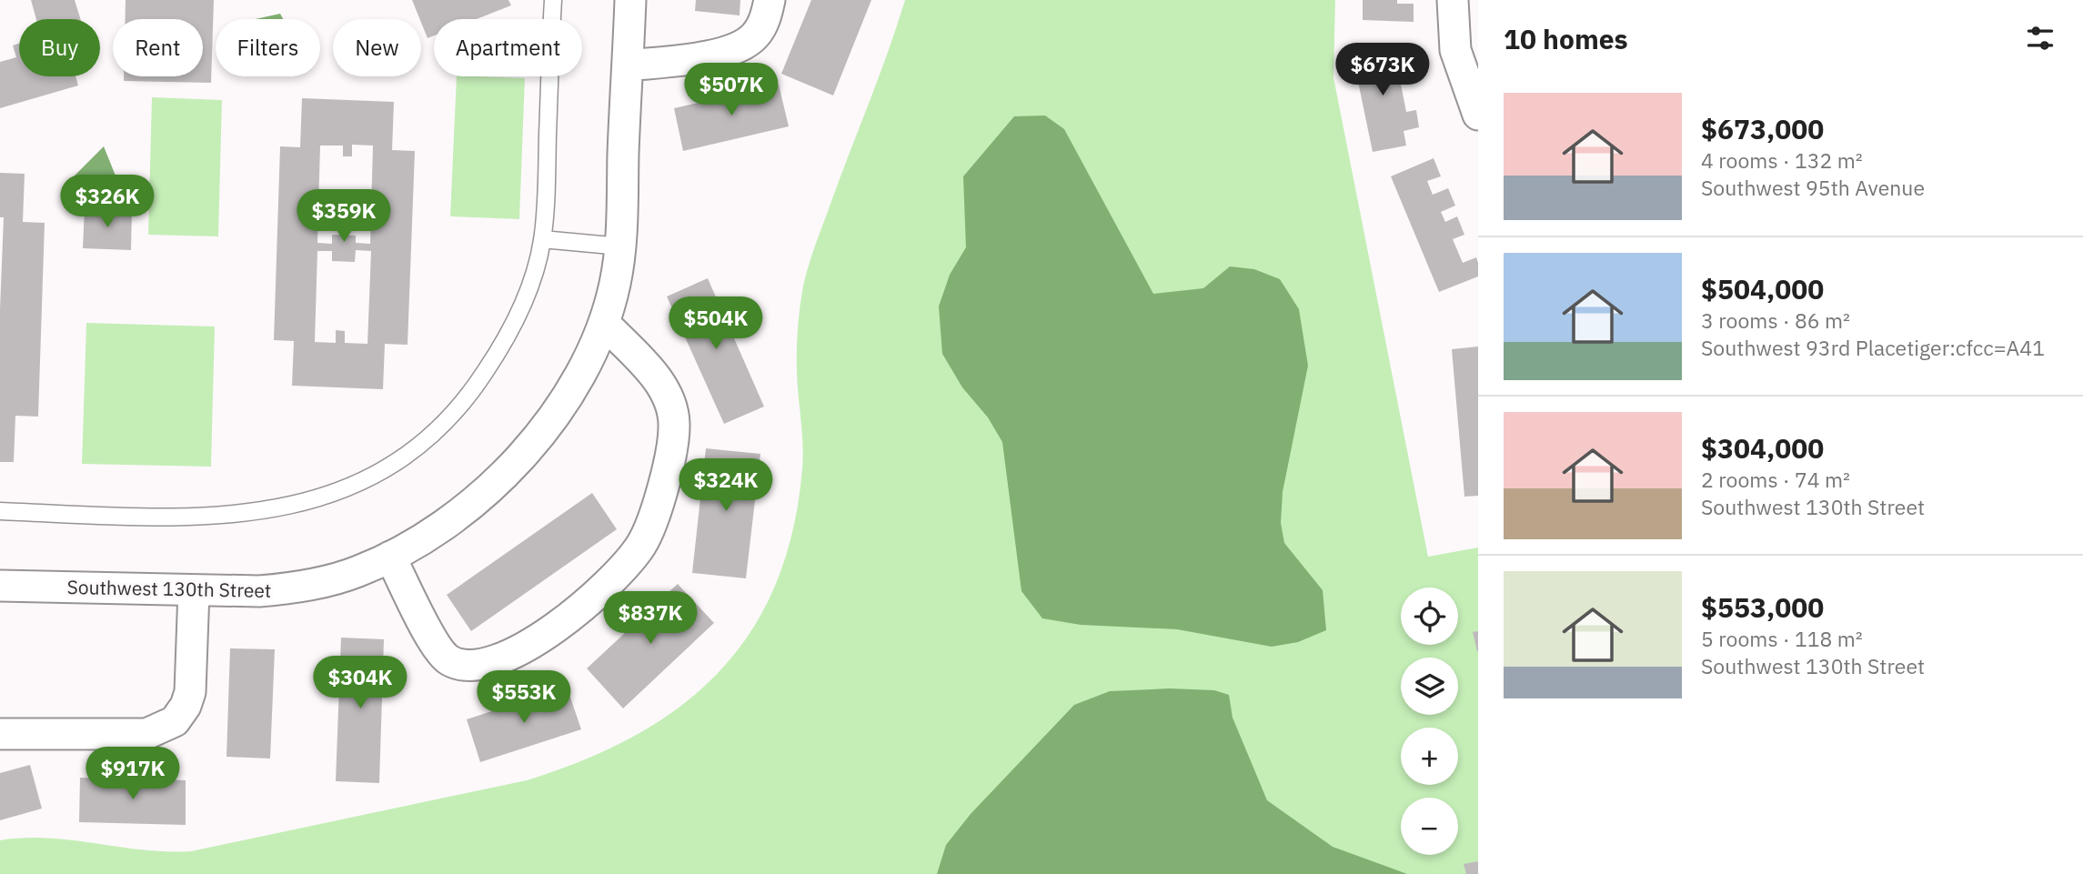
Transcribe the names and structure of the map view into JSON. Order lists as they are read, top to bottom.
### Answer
{
  "streets": {
    "street": ["Southwest 130th Street"]
  },
  "page": {
    "heading": "10 homes",
    "chip": [
      "Buy",
      "Rent",
      "Filters",
      "New",
      "Apartment"
    ],
    "price": [
      "$673K",
      "$507K",
      "$326K",
      "$359K",
      "$504K",
      "$324K",
      "$837K",
      "$304K",
      "$553K",
      "$917K"
    ],
    "list": [
      {
        "name": "$673,000",
        "note": "4 rooms · 132 m² · Southwest 95th Avenue"
      },
      {
        "name": "$504,000",
        "note": "3 rooms · 86 m² · Southwest 93rd Placetiger:cfcc=A41"
      },
      {
        "name": "$304,000",
        "note": "2 rooms · 74 m² · Southwest 130th Street"
      },
      {
        "name": "$553,000",
        "note": "5 rooms · 118 m² · Southwest 130th Street"
      }
    ],
    "map_buttons": ["+", "−"]
  }
}
